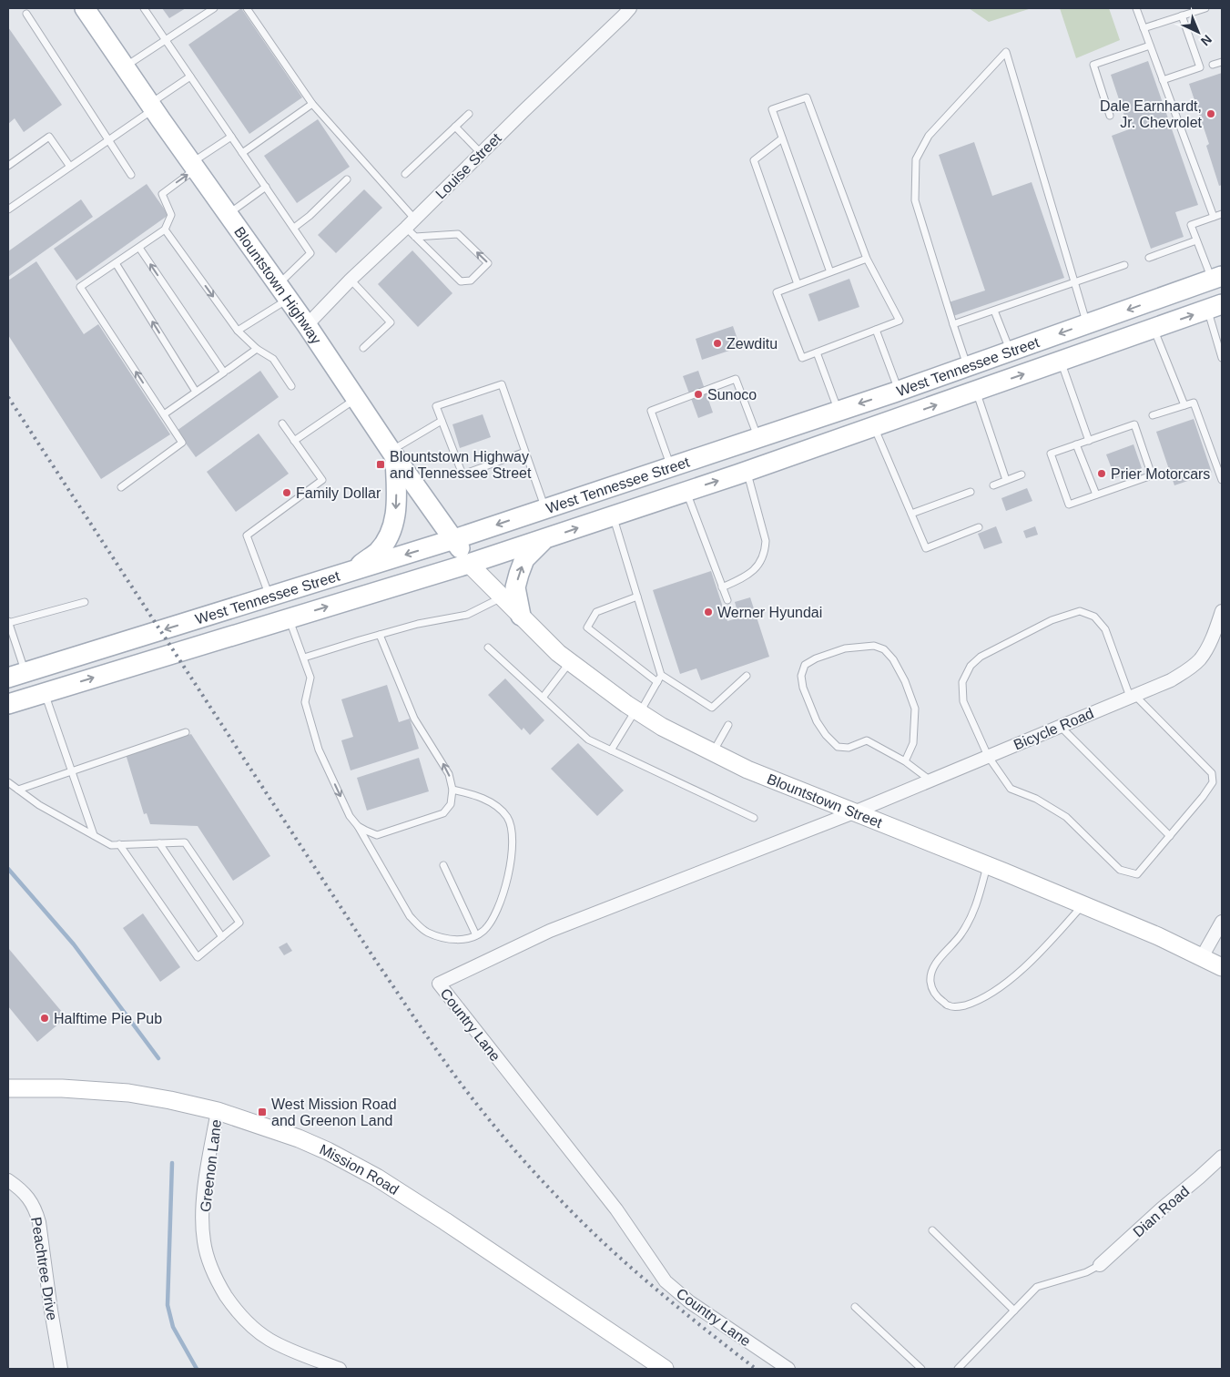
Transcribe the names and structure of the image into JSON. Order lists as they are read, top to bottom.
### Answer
{
  "streets": {
    "main road": [
      "Blountstown Highway",
      "West Tennessee Street",
      "Blountstown Street",
      "Mission Road"
    ],
    "street": [
      "Louise Street",
      "Bicycle Road",
      "Country Lane",
      "Greenon Lane",
      "Dian Road",
      "Peachtree Drive"
    ]
  },
  "crossings": [
    ["Louise Street", "Blountstown Highway"],
    ["Blountstown Highway", "West Tennessee Street"],
    ["Blountstown Highway", "Blountstown Street"],
    ["West Tennessee Street", "Blountstown Street"],
    ["Bicycle Road", "Blountstown Street"],
    ["Bicycle Road", "Country Lane"],
    ["Blountstown Street", "Country Lane"],
    ["Greenon Lane", "Mission Road"]
  ],
  "places": {
    "other": [
      "Dale Earnhardt, Jr. Chevrolet",
      "Zewditu",
      "Sunoco",
      "Prier Motorcars",
      "Family Dollar",
      "Werner Hyundai",
      "Halftime Pie Pub"
    ],
    "transit": ["Blountstown Highway and Tennessee Street", "West Mission Road and Greenon Land"]
  },
  "north": "bottom right"
}
